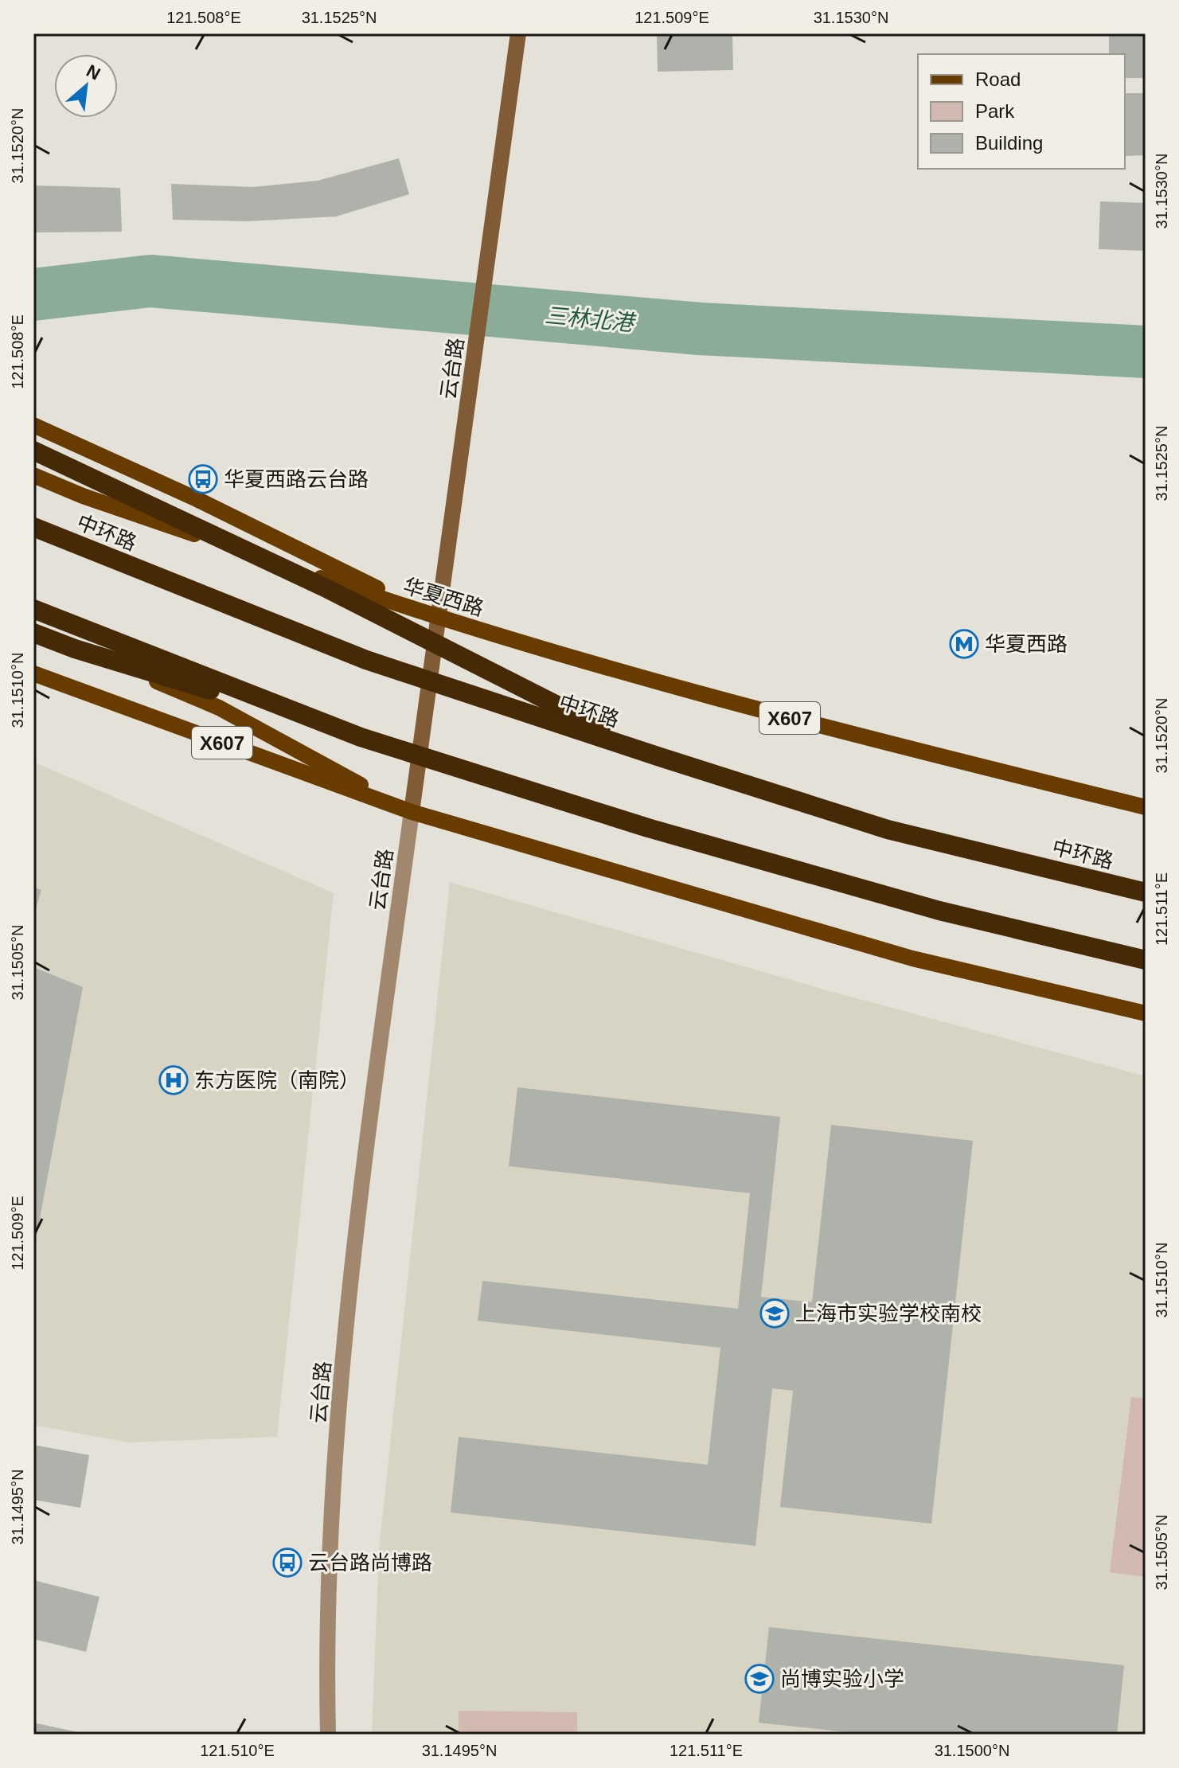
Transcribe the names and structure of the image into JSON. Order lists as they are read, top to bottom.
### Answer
{
  "streets": {
    "highway": ["中环路"],
    "main road": ["华夏西路", "X607"],
    "street": ["云台路"]
  },
  "crossings": [
    ["云台路", "华夏西路"],
    ["云台路", "X607"]
  ],
  "water": ["三林北港"],
  "places": {
    "bus stop": ["华夏西路云台路", "云台路尚博路"],
    "metro station": ["华夏西路"],
    "hospital": ["东方医院（南院）"],
    "school or university": ["上海市实验学校南校", "尚博实验小学"]
  },
  "legend": ["Road", "Park", "Building"],
  "north": "top right",
  "coordinates": [
    "121.508°E",
    "31.1525°N",
    "121.509°E",
    "31.1530°N",
    "31.1520°N",
    "31.1510°N",
    "121.511°E",
    "31.1505°N",
    "31.1495°N",
    "121.510°E",
    "31.1500°N"
  ]
}
